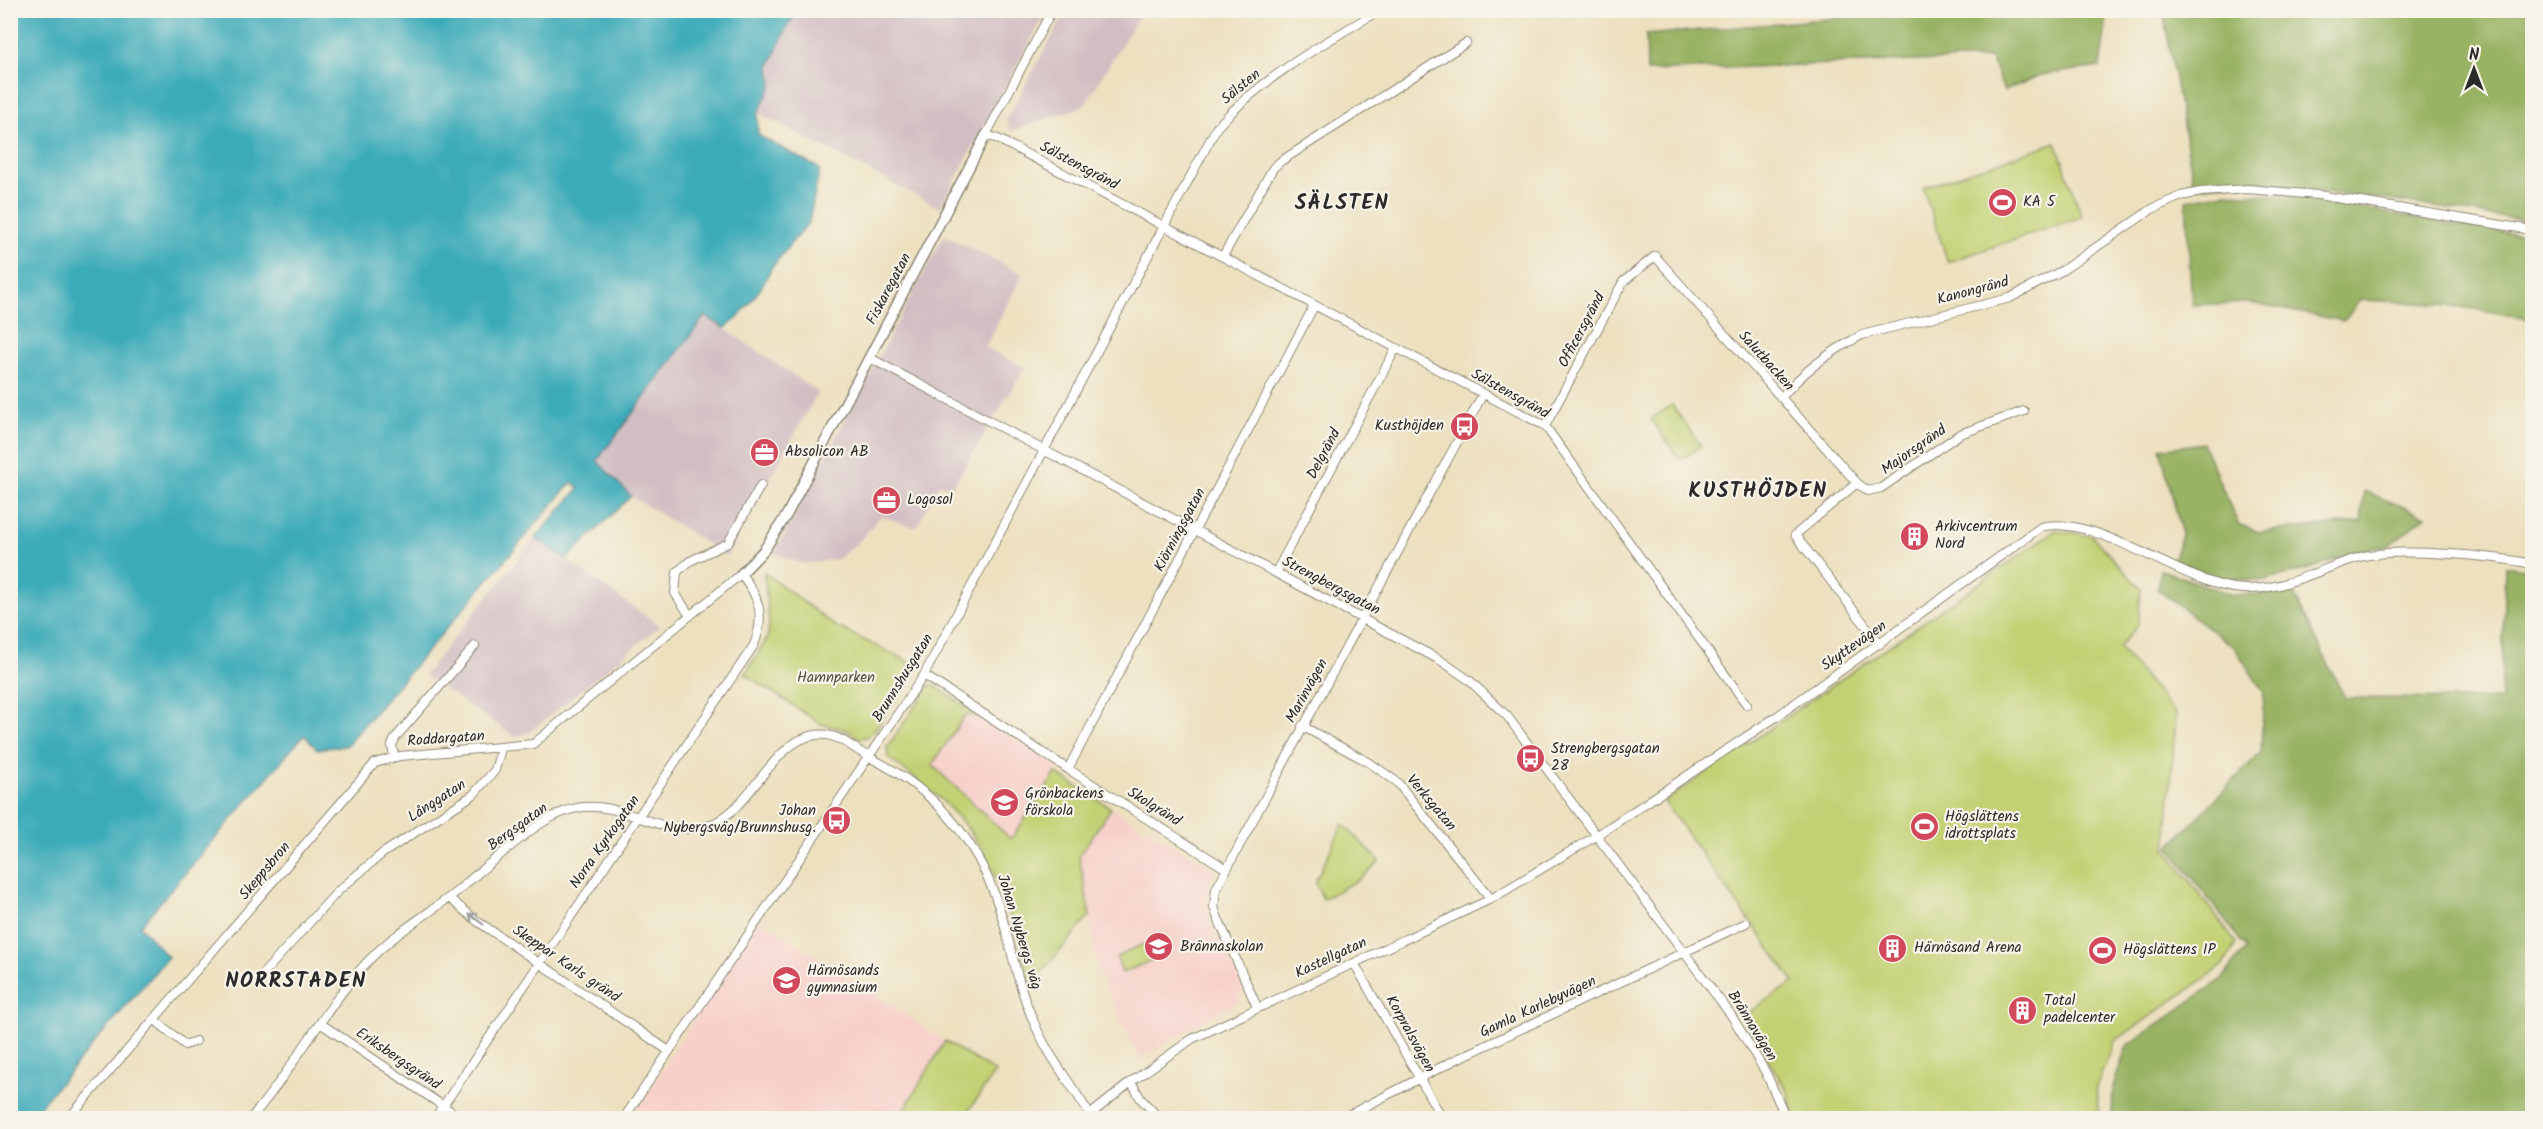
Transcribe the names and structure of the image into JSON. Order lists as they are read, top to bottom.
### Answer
{
  "streets": {
    "street": [
      "Sälsten",
      "Sälstensgränd",
      "Fiskaregatan",
      "Kanongränd",
      "Officersgränd",
      "Salutbacken",
      "Majorsgränd",
      "Delgränd",
      "Kiörningsgatan",
      "Strengbergsgatan",
      "Skyttevägen",
      "Brunnshusgatan",
      "Marinvägen",
      "Roddargatan",
      "Långgatan",
      "Verksgatan",
      "Skolgränd",
      "Bergsgatan",
      "Norra Kyrkogatan",
      "Skeppsbron",
      "Johan Nybergs väg",
      "Kastellgatan",
      "Skeppar Karls gränd",
      "Gamla Karlebyvägen",
      "Brännavägen",
      "Korpralsvägen",
      "Eriksbergsgränd"
    ]
  },
  "crossings": [
    ["Sälsten", "Sälstensgränd"],
    ["Sälsten", "Brunnshusgatan"],
    ["Sälstensgränd", "Fiskaregatan"],
    ["Sälstensgränd", "Officersgränd"],
    ["Sälstensgränd", "Delgränd"],
    ["Sälstensgränd", "Kiörningsgatan"],
    ["Sälstensgränd", "Brunnshusgatan"],
    ["Sälstensgränd", "Marinvägen"],
    ["Fiskaregatan", "Strengbergsgatan"],
    ["Fiskaregatan", "Norra Kyrkogatan"],
    ["Kanongränd", "Salutbacken"],
    ["Officersgränd", "Salutbacken"],
    ["Salutbacken", "Majorsgränd"],
    ["Delgränd", "Strengbergsgatan"],
    ["Kiörningsgatan", "Strengbergsgatan"],
    ["Kiörningsgatan", "Skolgränd"],
    ["Strengbergsgatan", "Skyttevägen"],
    ["Strengbergsgatan", "Brunnshusgatan"],
    ["Strengbergsgatan", "Marinvägen"],
    ["Strengbergsgatan", "Kastellgatan"],
    ["Strengbergsgatan", "Gamla Karlebyvägen"],
    ["Strengbergsgatan", "Brännavägen"],
    ["Skyttevägen", "Kastellgatan"],
    ["Brunnshusgatan", "Skolgränd"],
    ["Brunnshusgatan", "Bergsgatan"],
    ["Brunnshusgatan", "Johan Nybergs väg"],
    ["Brunnshusgatan", "Skeppar Karls gränd"],
    ["Marinvägen", "Verksgatan"],
    ["Marinvägen", "Skolgränd"],
    ["Marinvägen", "Kastellgatan"],
    ["Roddargatan", "Långgatan"],
    ["Roddargatan", "Skeppsbron"],
    ["Verksgatan", "Kastellgatan"],
    ["Bergsgatan", "Norra Kyrkogatan"],
    ["Bergsgatan", "Johan Nybergs väg"],
    ["Bergsgatan", "Skeppar Karls gränd"],
    ["Bergsgatan", "Eriksbergsgränd"],
    ["Norra Kyrkogatan", "Skeppar Karls gränd"],
    ["Norra Kyrkogatan", "Eriksbergsgränd"],
    ["Johan Nybergs väg", "Kastellgatan"],
    ["Kastellgatan", "Korpralsvägen"],
    ["Gamla Karlebyvägen", "Brännavägen"],
    ["Gamla Karlebyvägen", "Korpralsvägen"]
  ],
  "one_way": ["Skeppar Karls gränd"],
  "districts": ["SÄLSTEN", "KUSTHÖJDEN", "NORRSTADEN"],
  "parks": ["Hamnparken"],
  "places": {
    "sports": ["KA 5", "Högslättens idrottsplats", "Högslättens IP"],
    "bus stop": ["Kusthöjden", "Strengbergsgatan 28", "Johan Nybergsväg/Brunnshusg."],
    "office": ["Absolicon AB", "Logosol"],
    "building": ["Arkivcentrum Nord", "Härnösand Arena", "Total padelcenter"],
    "school or university": ["Grönbackens förskola", "Brännaskolan", "Härnösands gymnasium"]
  },
  "north": "top"
}
